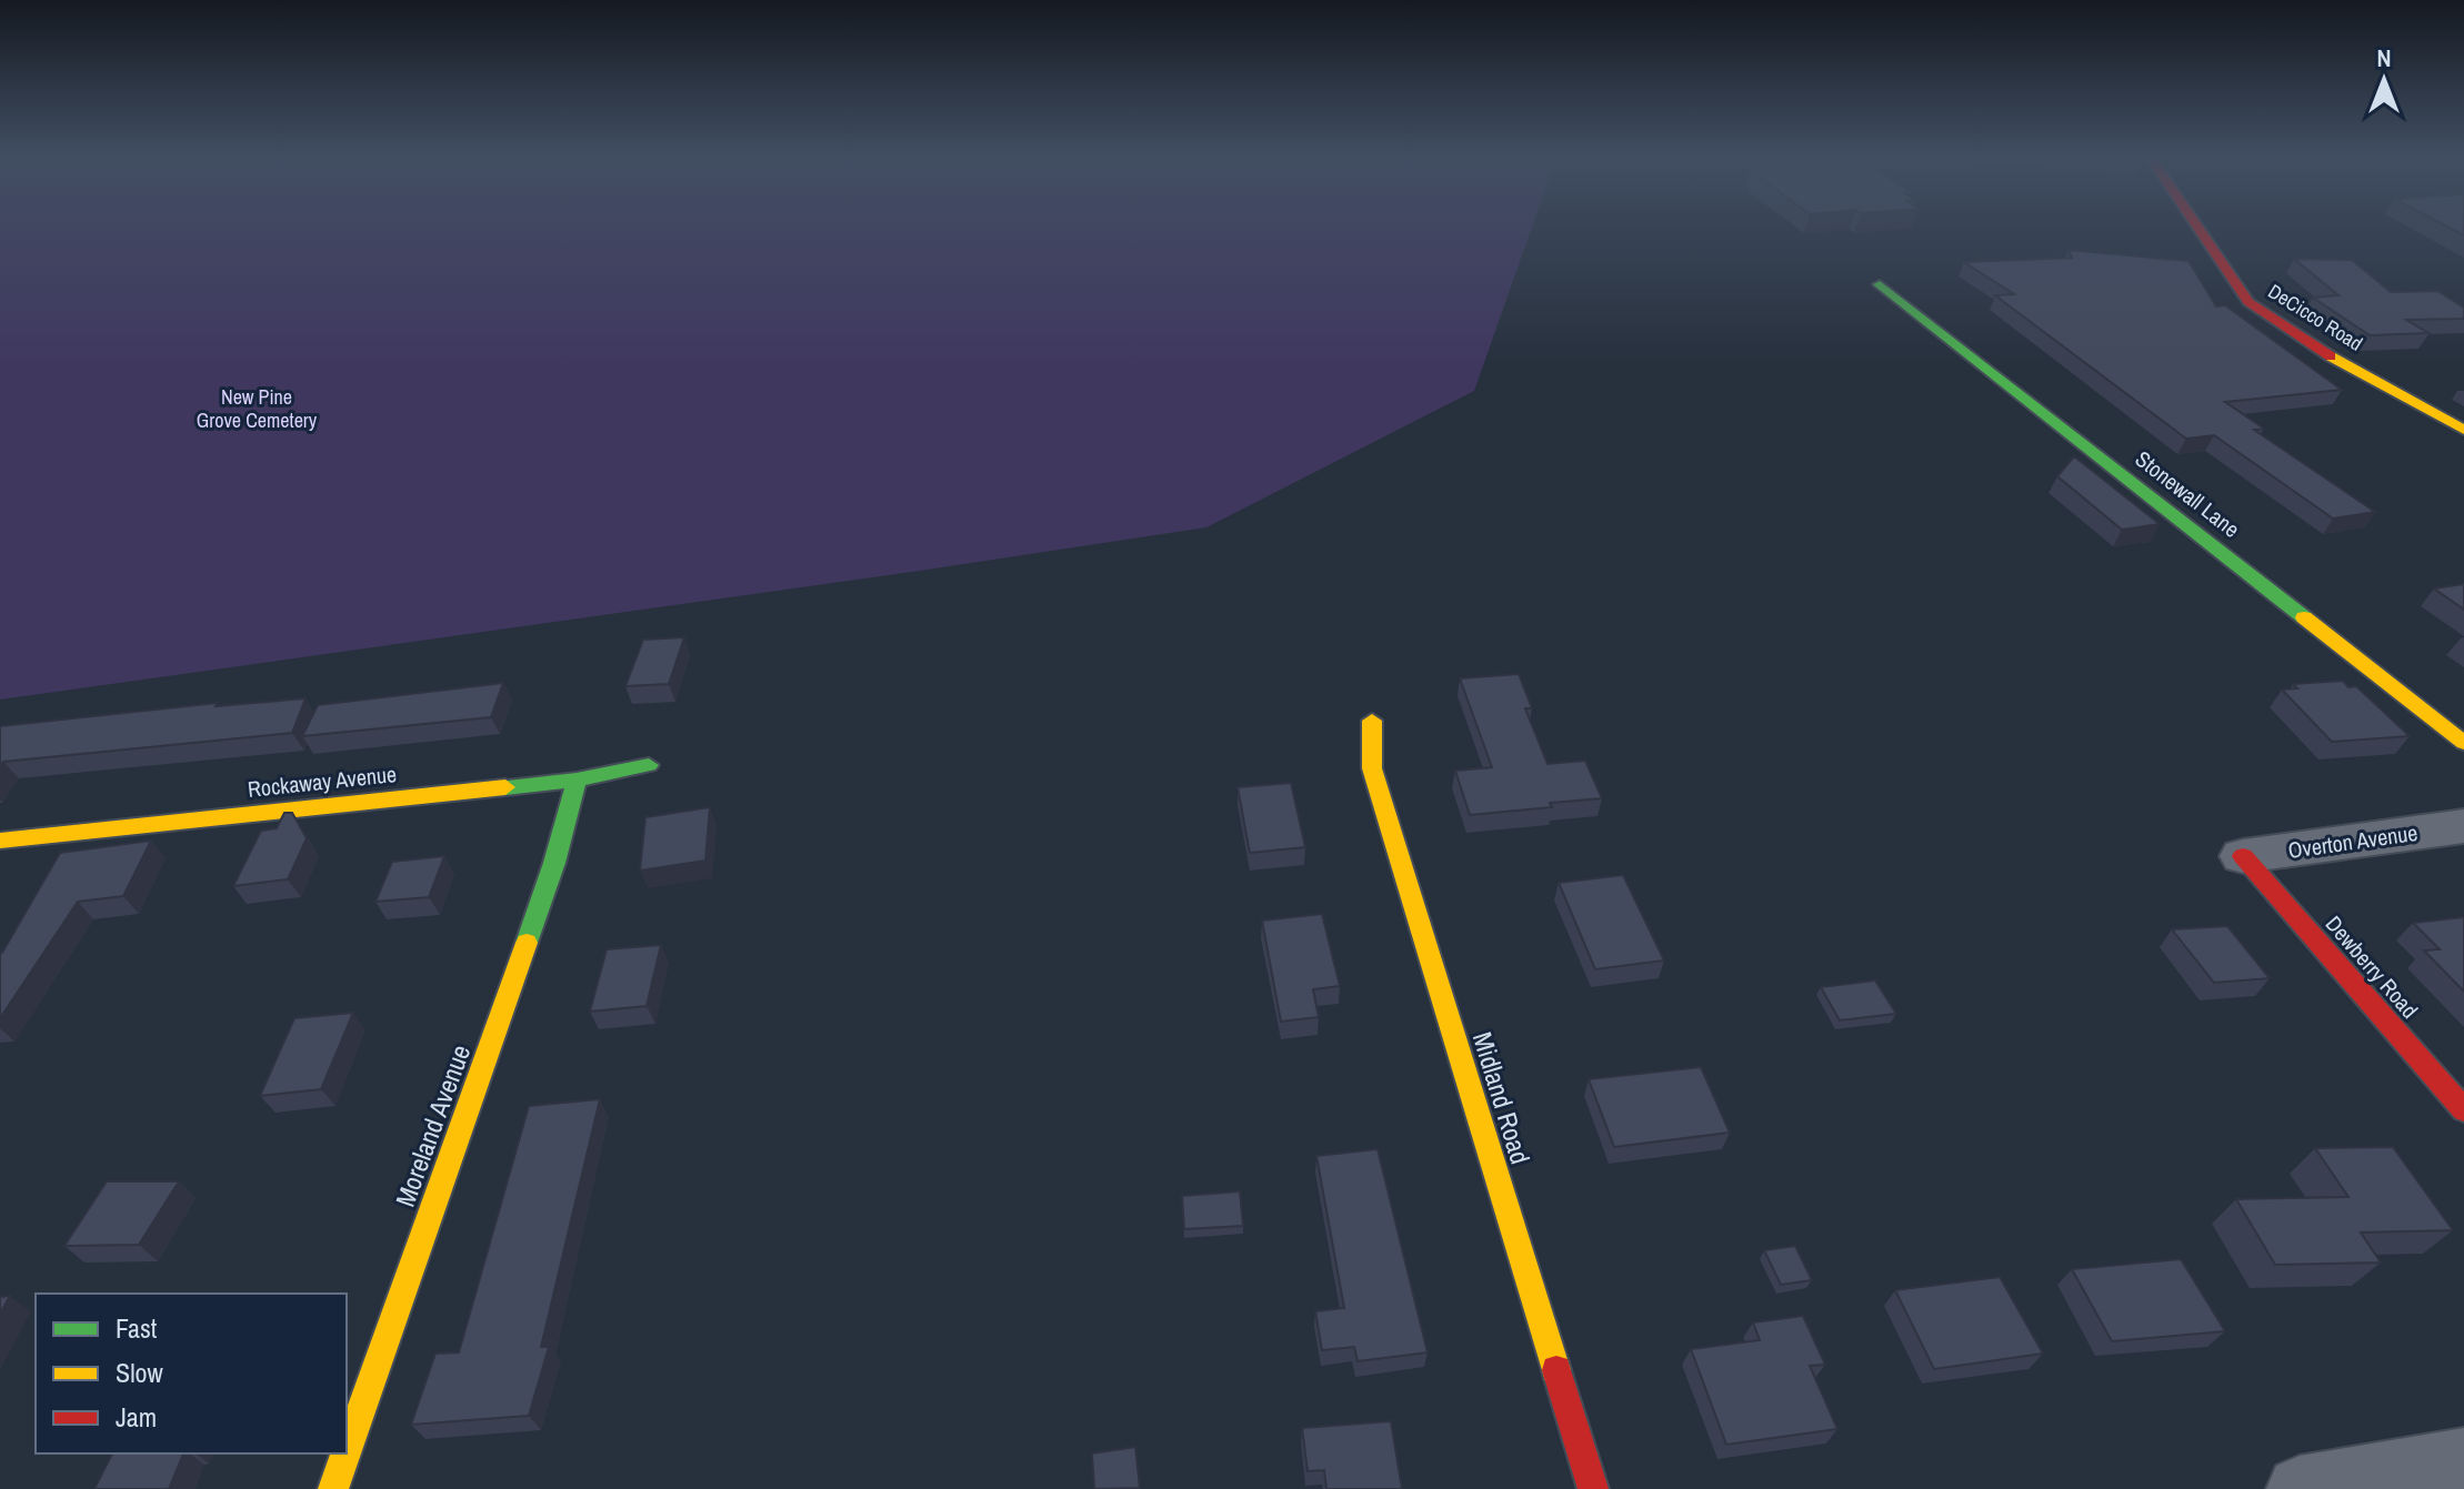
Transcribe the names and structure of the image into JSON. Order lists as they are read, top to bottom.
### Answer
{
  "streets": {
    "street": [
      "DeCicco Road",
      "Stonewall Lane",
      "Rockaway Avenue",
      "Overton Avenue",
      "Dewberry Road",
      "Midland Road",
      "Moreland Avenue"
    ]
  },
  "crossings": [
    ["Rockaway Avenue", "Moreland Avenue"],
    ["Overton Avenue", "Dewberry Road"]
  ],
  "parks": ["New Pine Grove Cemetery"],
  "legend": ["Fast", "Slow", "Jam"],
  "north": "top"
}
